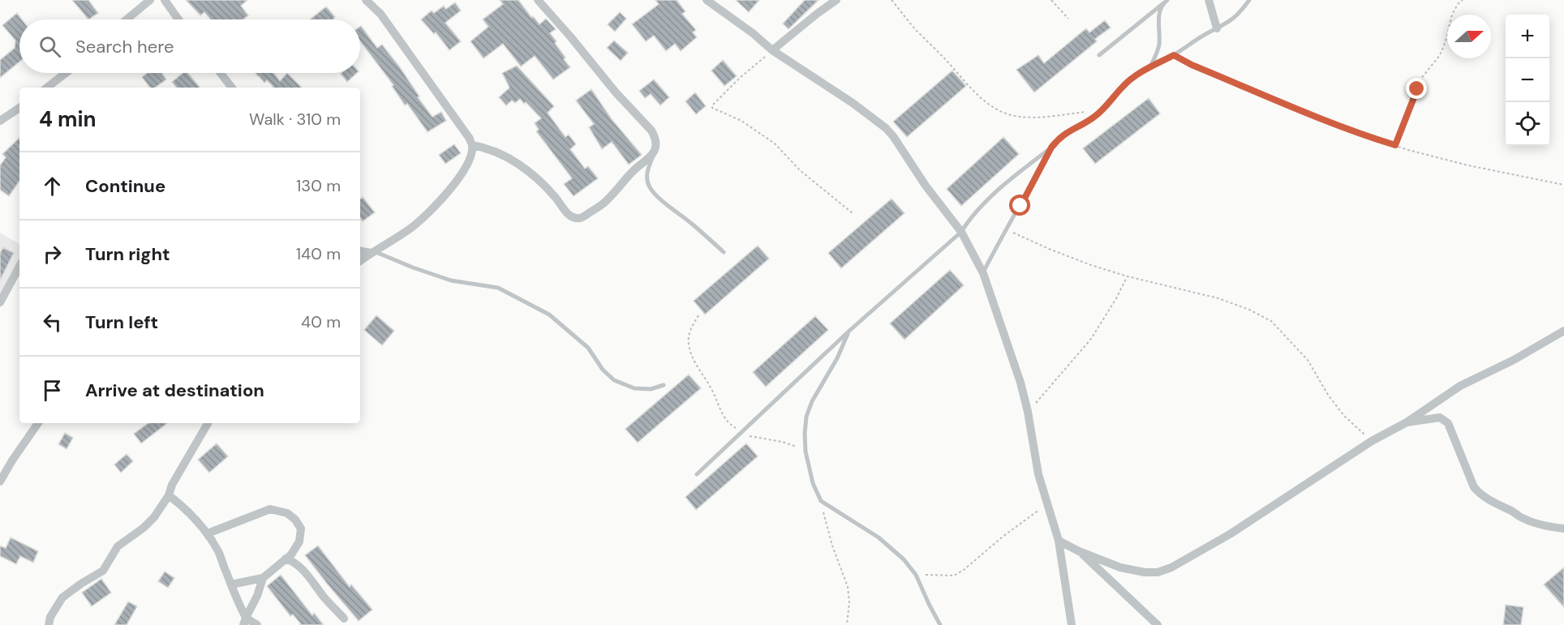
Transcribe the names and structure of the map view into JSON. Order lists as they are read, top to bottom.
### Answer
{
  "north": "right",
  "page": {
    "map_buttons": ["+", "−"],
    "search": "Search here",
    "heading": ["4 min", "Walk · 310 m"],
    "list": [
      ["Continue", "130 m"],
      ["Turn right", "140 m"],
      ["Turn left", "40 m"],
      "Arrive at destination"
    ]
  }
}
